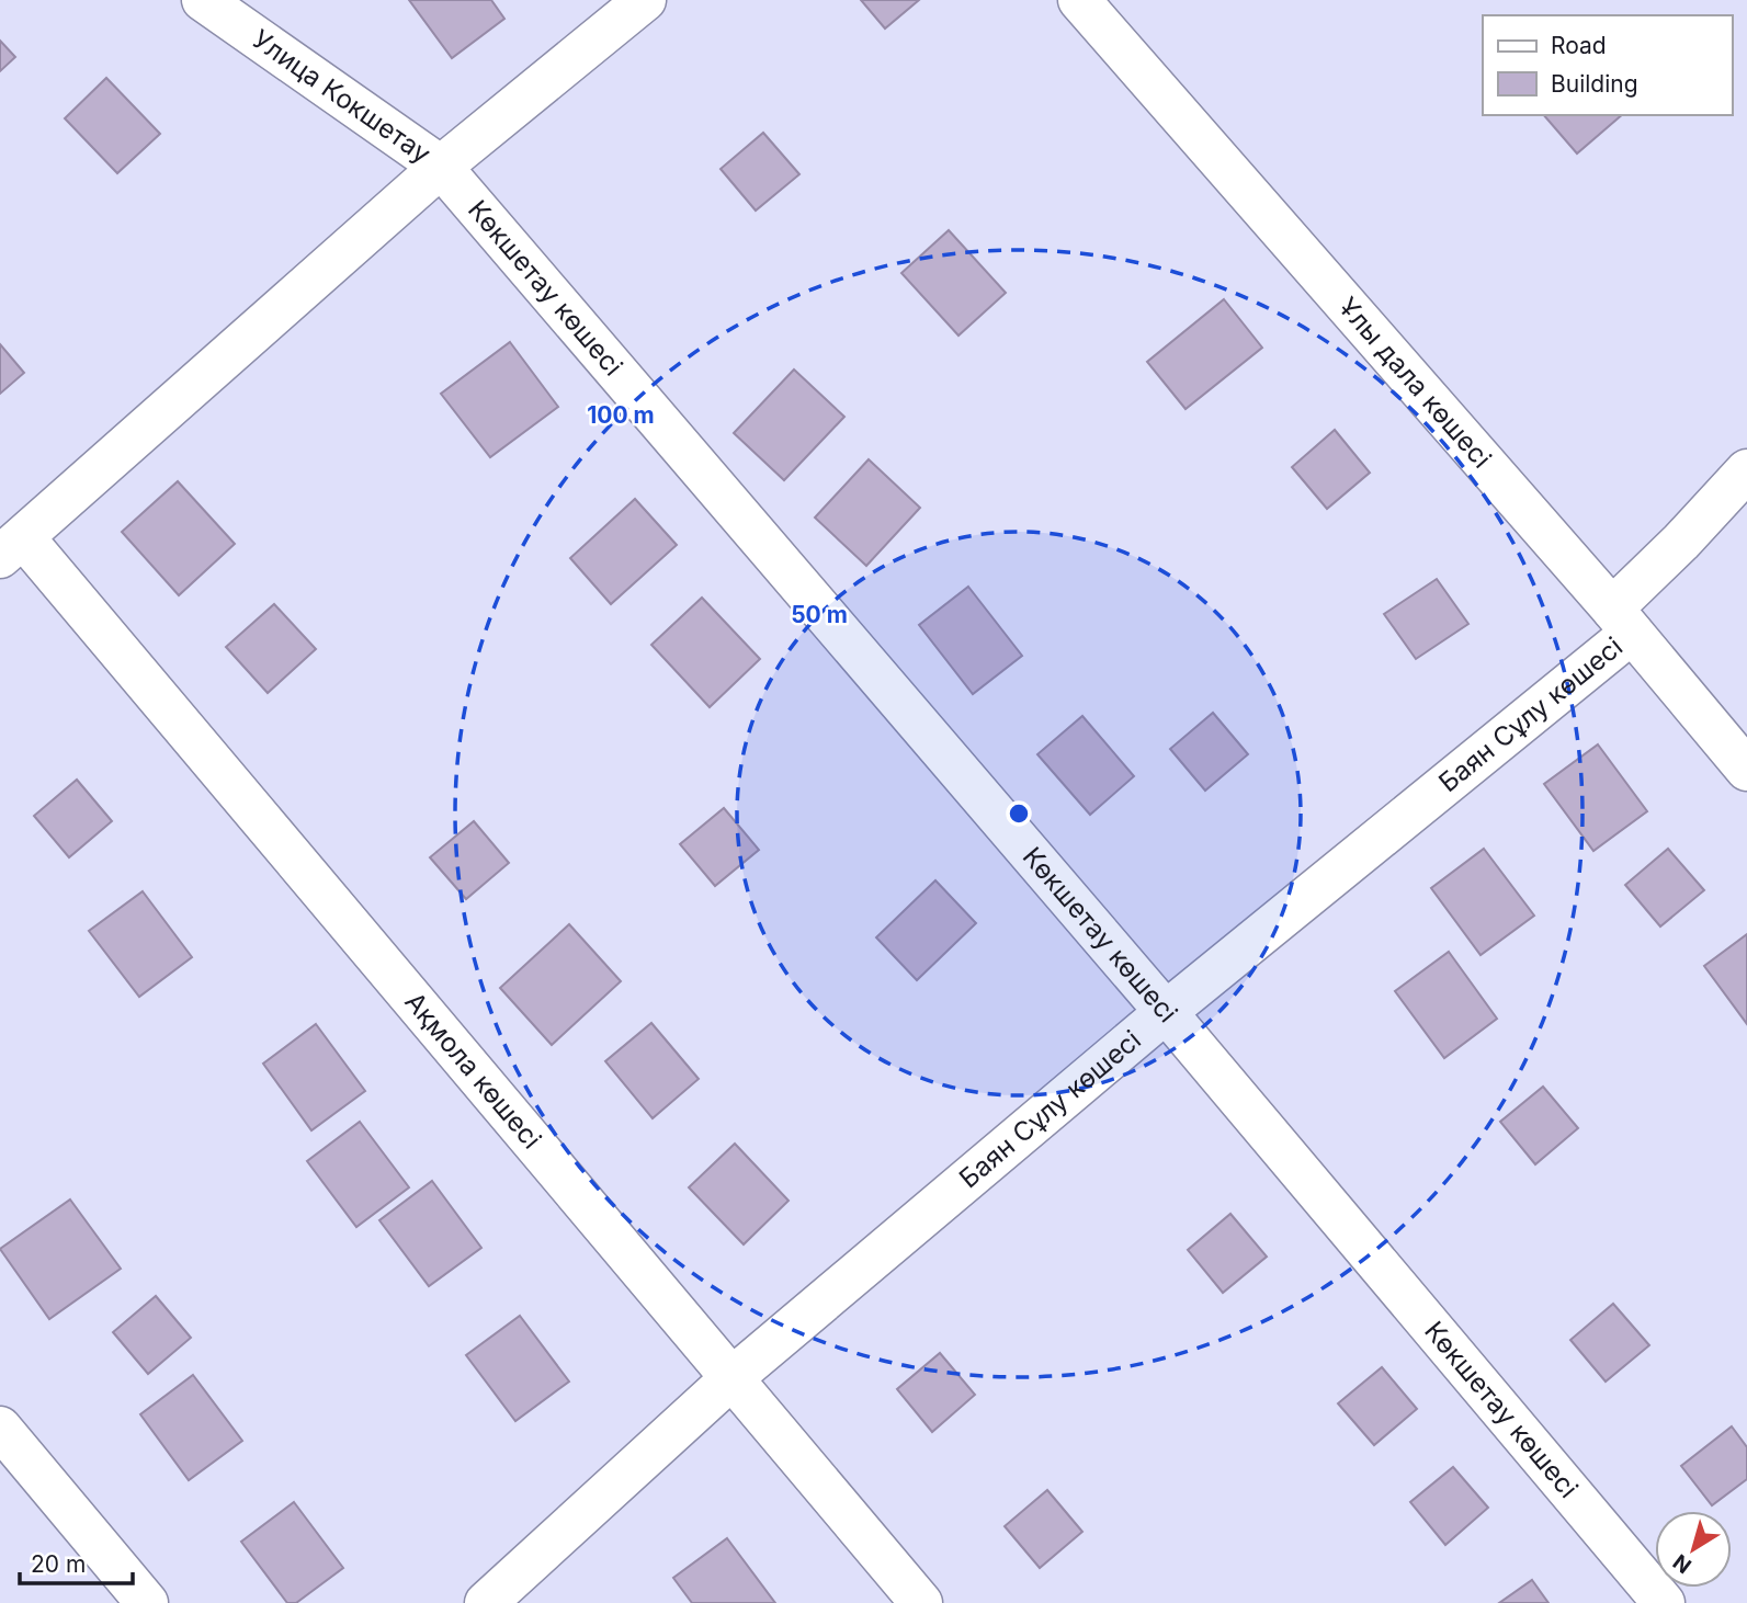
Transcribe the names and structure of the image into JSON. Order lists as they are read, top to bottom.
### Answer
{
  "streets": {
    "street": [
      "Улица Кокшетау",
      "Көкшетау көшесі",
      "Ұлы дала көшесі",
      "Баян Сұлу көшесі",
      "Ақмола көшесі"
    ]
  },
  "crossings": [
    ["Улица Кокшетау", "Көкшетау көшесі"],
    ["Көкшетау көшесі", "Баян Сұлу көшесі"],
    ["Ұлы дала көшесі", "Баян Сұлу көшесі"],
    ["Баян Сұлу көшесі", "Ақмола көшесі"]
  ],
  "legend": ["Road", "Building"],
  "scale_bar": "20 m",
  "north": "bottom left",
  "rings": ["100 m", "50 m"]
}
